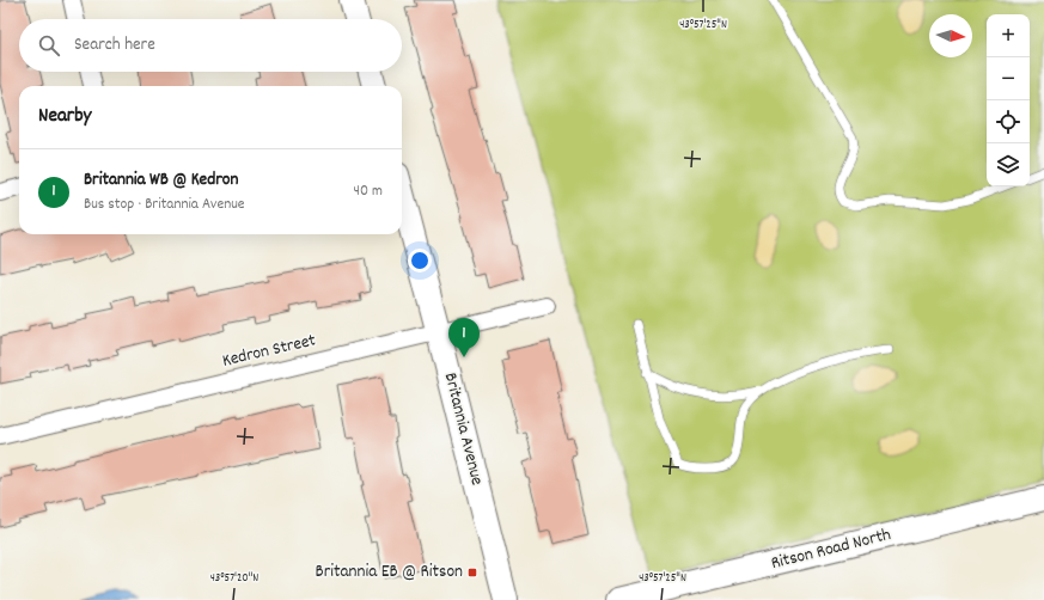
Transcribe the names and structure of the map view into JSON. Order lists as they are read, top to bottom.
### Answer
{
  "streets": {
    "street": ["Kedron Street", "Britannia Avenue", "Ritson Road North"]
  },
  "crossings": [
    ["Kedron Street", "Britannia Avenue"]
  ],
  "places": {
    "transit": ["Britannia EB @ Ritson"]
  },
  "north": "right",
  "page": {
    "map_buttons": ["+", "−"],
    "search": "Search here",
    "heading": "Nearby",
    "list": [
      {
        "mark": "1",
        "name": "Britannia WB @ Kedron",
        "note": "Bus stop · Britannia Avenue",
        "value": "40 m"
      }
    ],
    "pins": "1"
  },
  "coordinates": ["43°57'25\"N", "43°57'20\"N"]
}
